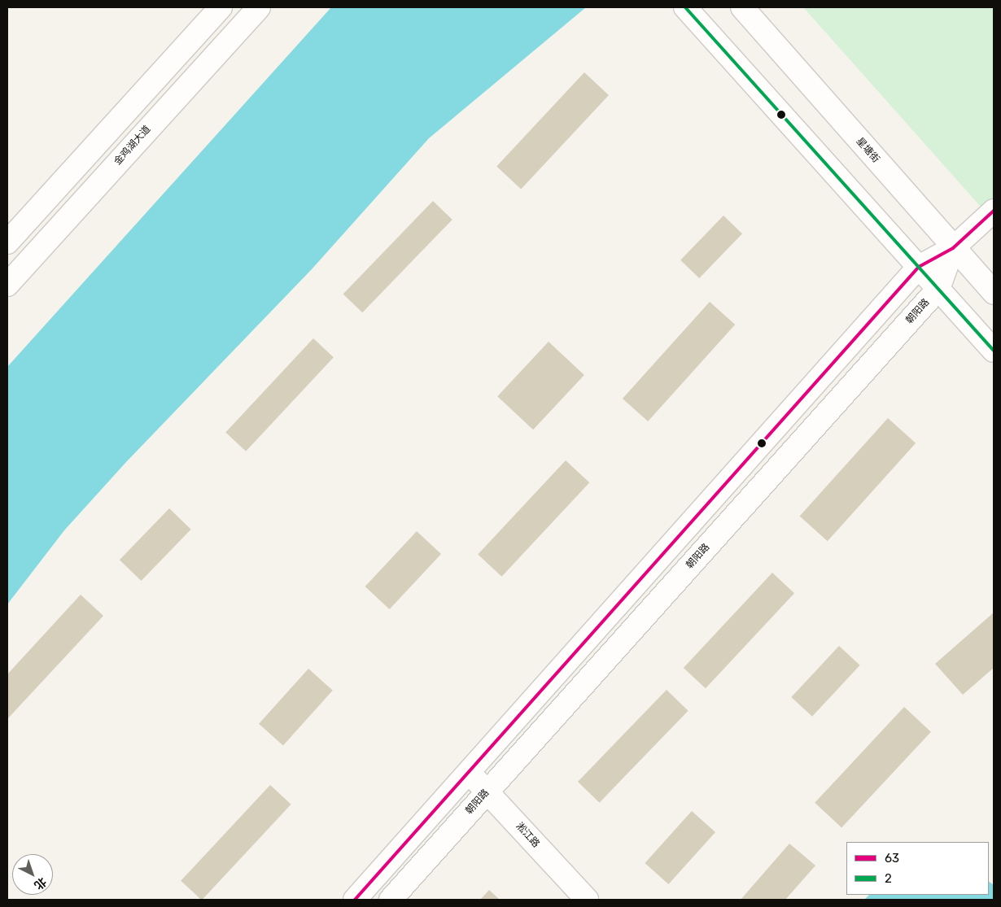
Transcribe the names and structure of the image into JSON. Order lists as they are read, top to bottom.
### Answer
{
  "streets": {
    "street": [
      "金鸡湖大道",
      "星塘街",
      "朝阳路",
      "淞江路"
    ]
  },
  "crossings": [
    ["星塘街", "朝阳路"],
    ["朝阳路", "淞江路"]
  ],
  "lines": ["transit line 2", "transit line 63"],
  "legend": ["63", "2"],
  "north": "bottom right"
}
